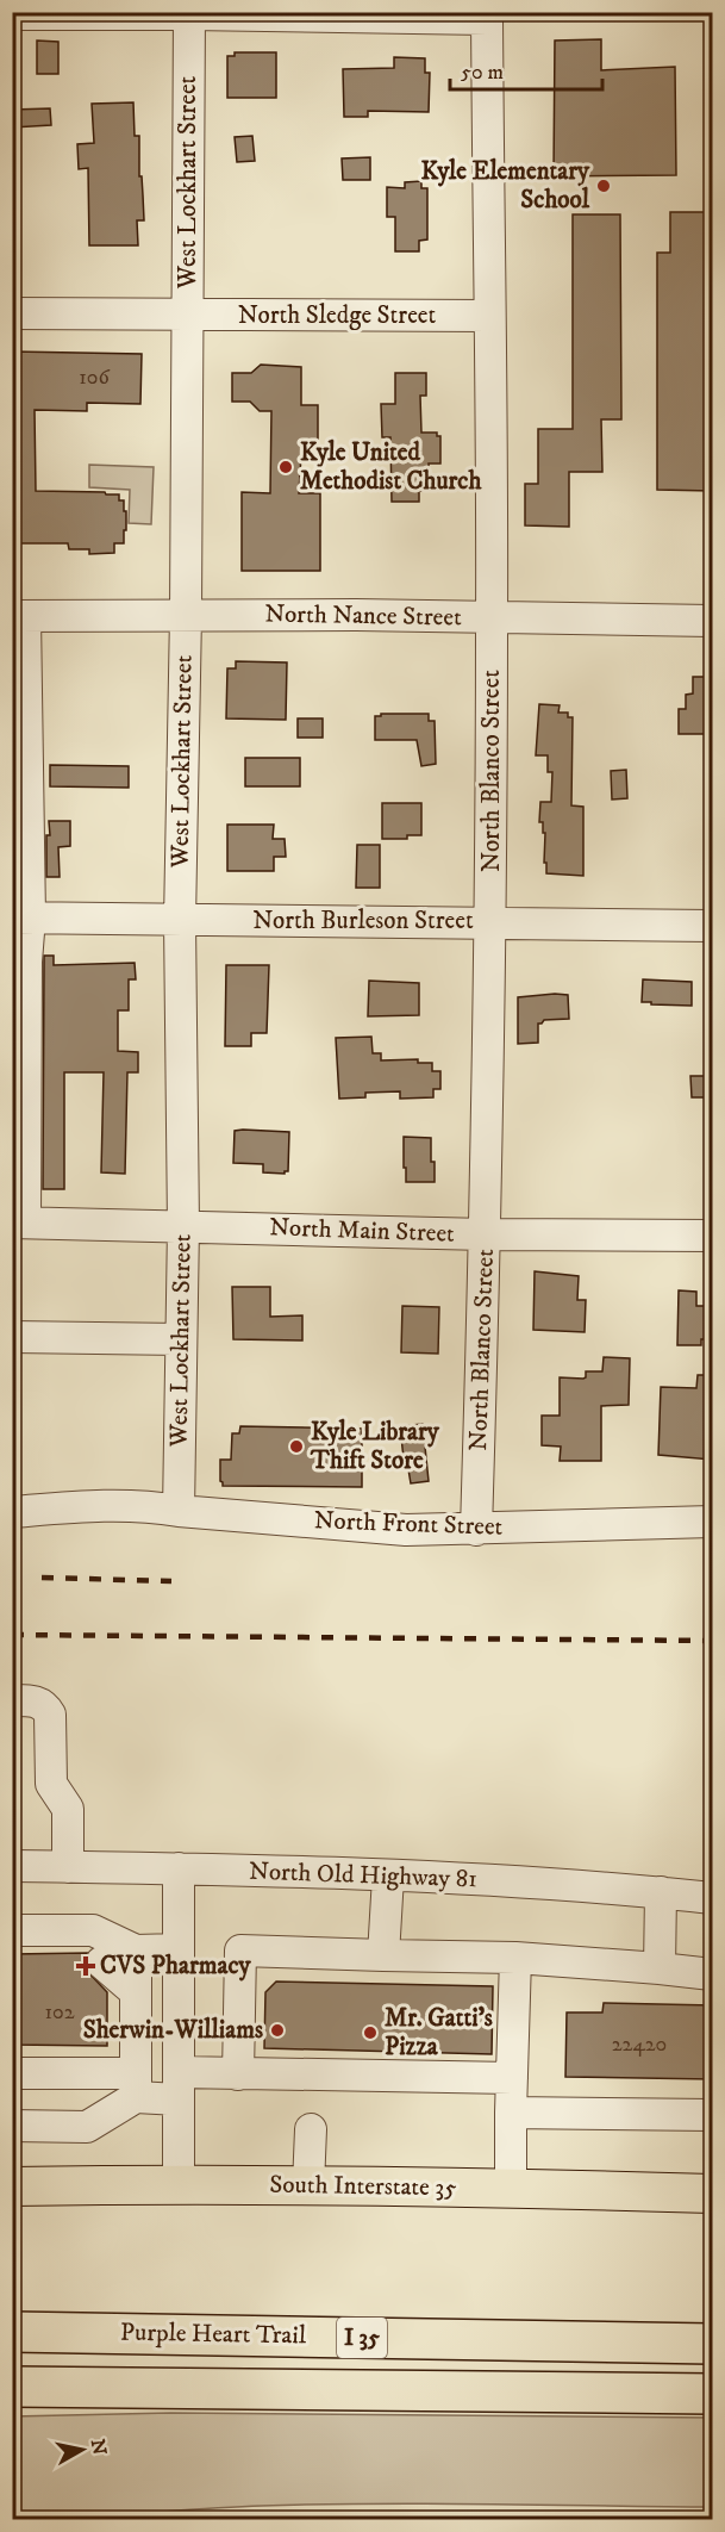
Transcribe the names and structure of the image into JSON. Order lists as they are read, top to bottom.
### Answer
{
  "streets": {
    "highway": ["Purple Heart Trail", "I 35"],
    "main road": ["South Interstate 35"],
    "street": [
      "West Lockhart Street",
      "North Sledge Street",
      "North Nance Street",
      "North Blanco Street",
      "North Burleson Street",
      "North Main Street",
      "North Front Street",
      "North Old Highway 81"
    ]
  },
  "crossings": [
    ["West Lockhart Street", "North Sledge Street"],
    ["West Lockhart Street", "North Nance Street"],
    ["West Lockhart Street", "North Burleson Street"],
    ["West Lockhart Street", "North Main Street"],
    ["West Lockhart Street", "North Front Street"],
    ["North Sledge Street", "North Blanco Street"],
    ["North Nance Street", "North Blanco Street"],
    ["North Blanco Street", "North Burleson Street"],
    ["North Blanco Street", "North Main Street"],
    ["North Blanco Street", "North Front Street"]
  ],
  "places": {
    "other": [
      "Kyle Elementary School",
      "Kyle United Methodist Church",
      "Kyle Library Thift Store",
      "Sherwin-Williams",
      "Mr. Gatti's Pizza"
    ],
    "health": ["CVS Pharmacy"]
  },
  "house_numbers": ["106", "102", "22420"],
  "scale_bar": "50 m",
  "north": "right"
}
